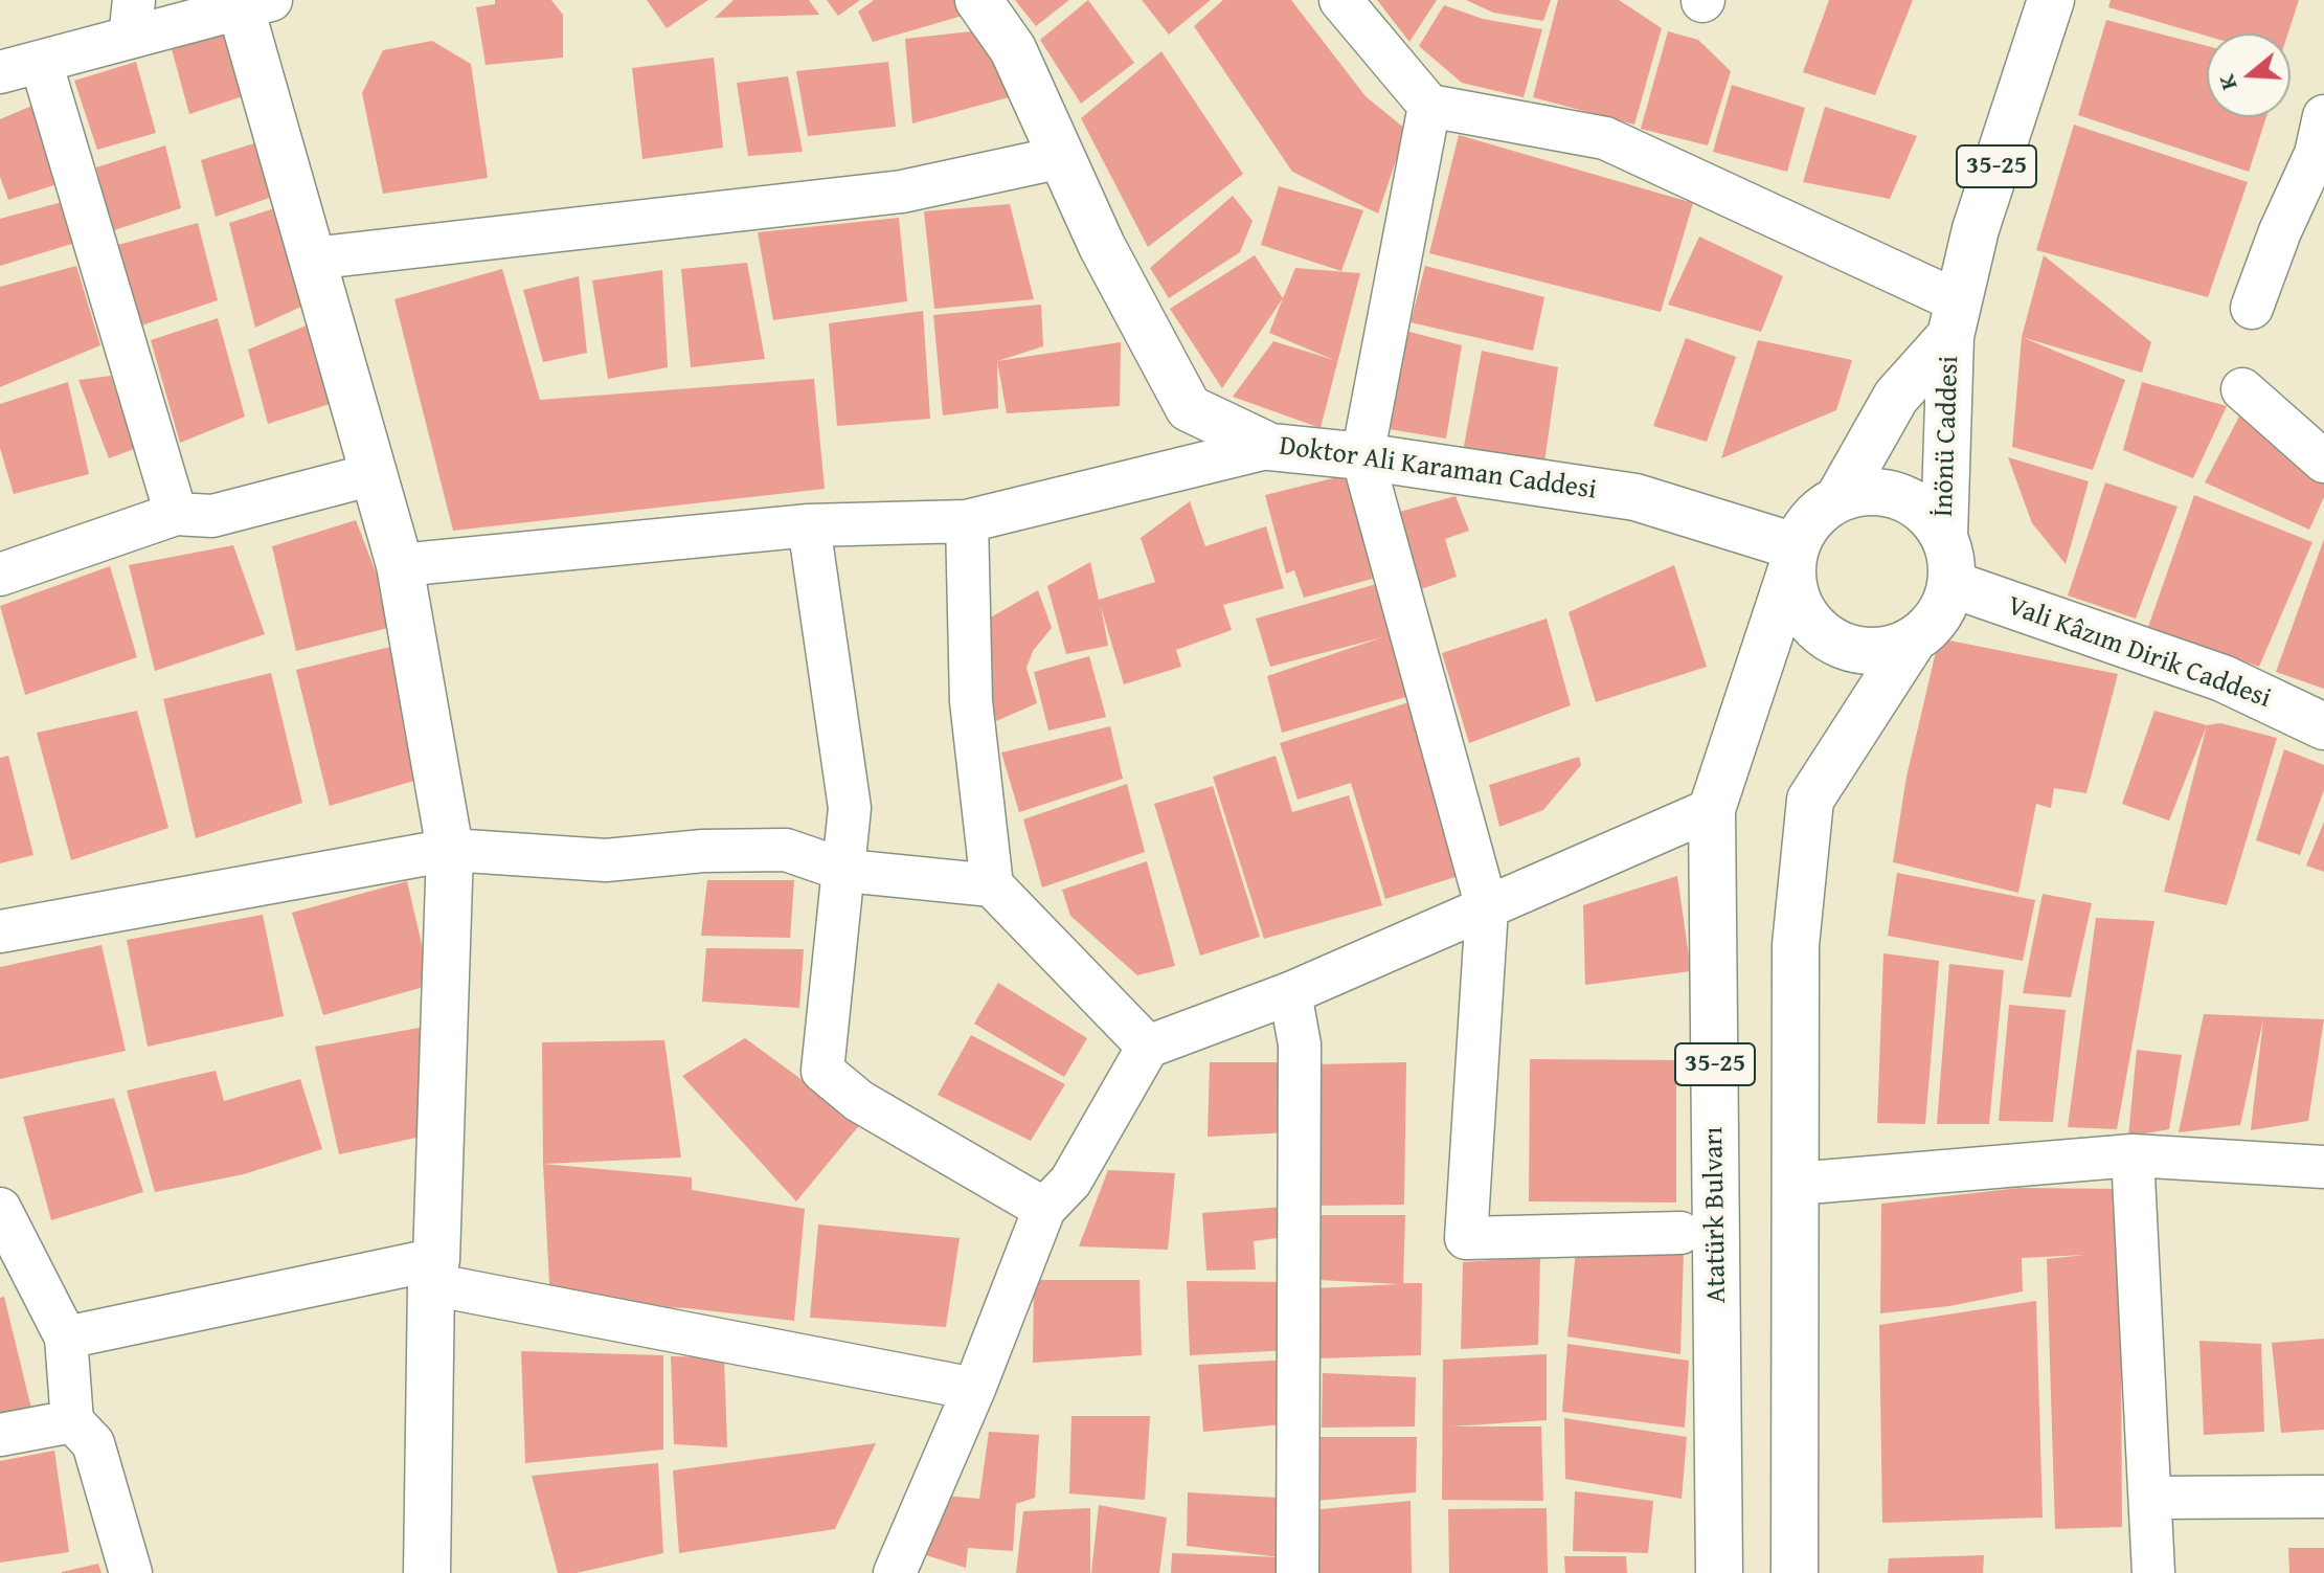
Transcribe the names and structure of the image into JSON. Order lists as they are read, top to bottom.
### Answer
{
  "streets": {
    "main road": [
      "35-25",
      "İnönü Caddesi",
      "Doktor Ali Karaman Caddesi",
      "Vali Kâzım Dirik Caddesi",
      "Atatürk Bulvarı"
    ]
  },
  "crossings": [
    ["35-25", "İnönü Caddesi"],
    ["35-25", "Doktor Ali Karaman Caddesi"],
    ["35-25", "Vali Kâzım Dirik Caddesi"],
    ["35-25", "Atatürk Bulvarı"],
    ["İnönü Caddesi", "Doktor Ali Karaman Caddesi"],
    ["İnönü Caddesi", "Vali Kâzım Dirik Caddesi"],
    ["İnönü Caddesi", "Atatürk Bulvarı"],
    ["Doktor Ali Karaman Caddesi", "Vali Kâzım Dirik Caddesi"],
    ["Doktor Ali Karaman Caddesi", "Atatürk Bulvarı"],
    ["Vali Kâzım Dirik Caddesi", "Atatürk Bulvarı"]
  ],
  "north": "left"
}
